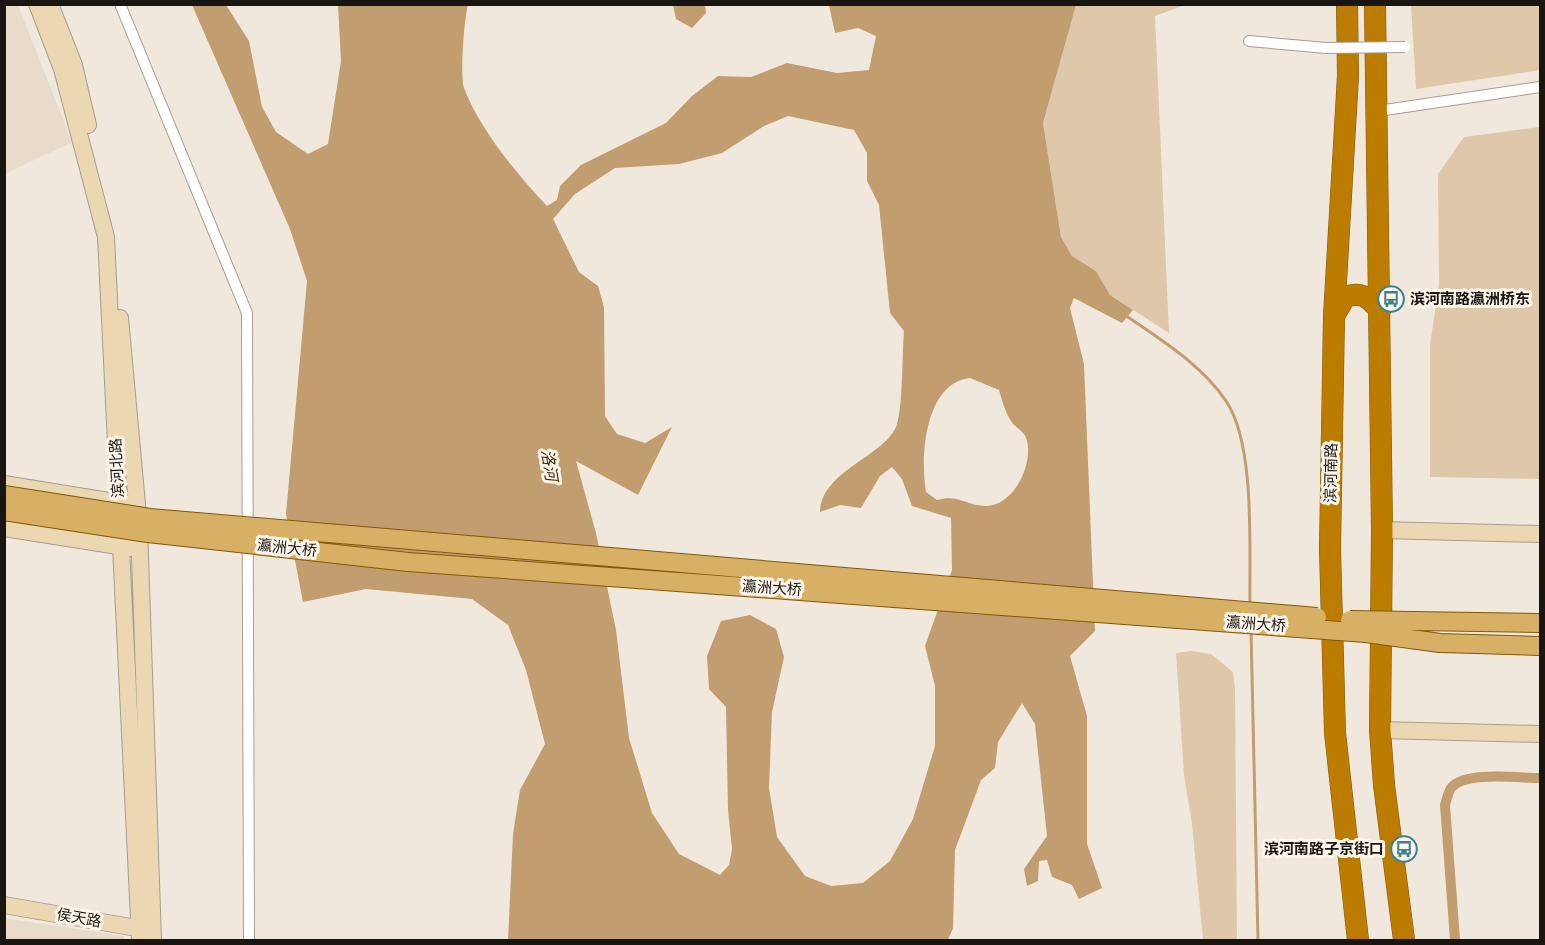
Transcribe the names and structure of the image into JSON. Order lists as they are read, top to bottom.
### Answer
{
  "streets": {
    "highway": ["滨河南路"],
    "main road": ["滨河北路", "瀛洲大桥", "侯天路"]
  },
  "crossings": [
    ["滨河北路", "侯天路"]
  ],
  "water": ["洛河"],
  "places": {
    "bus stop": ["滨河南路瀛洲桥东", "滨河南路子京街口"]
  }
}
